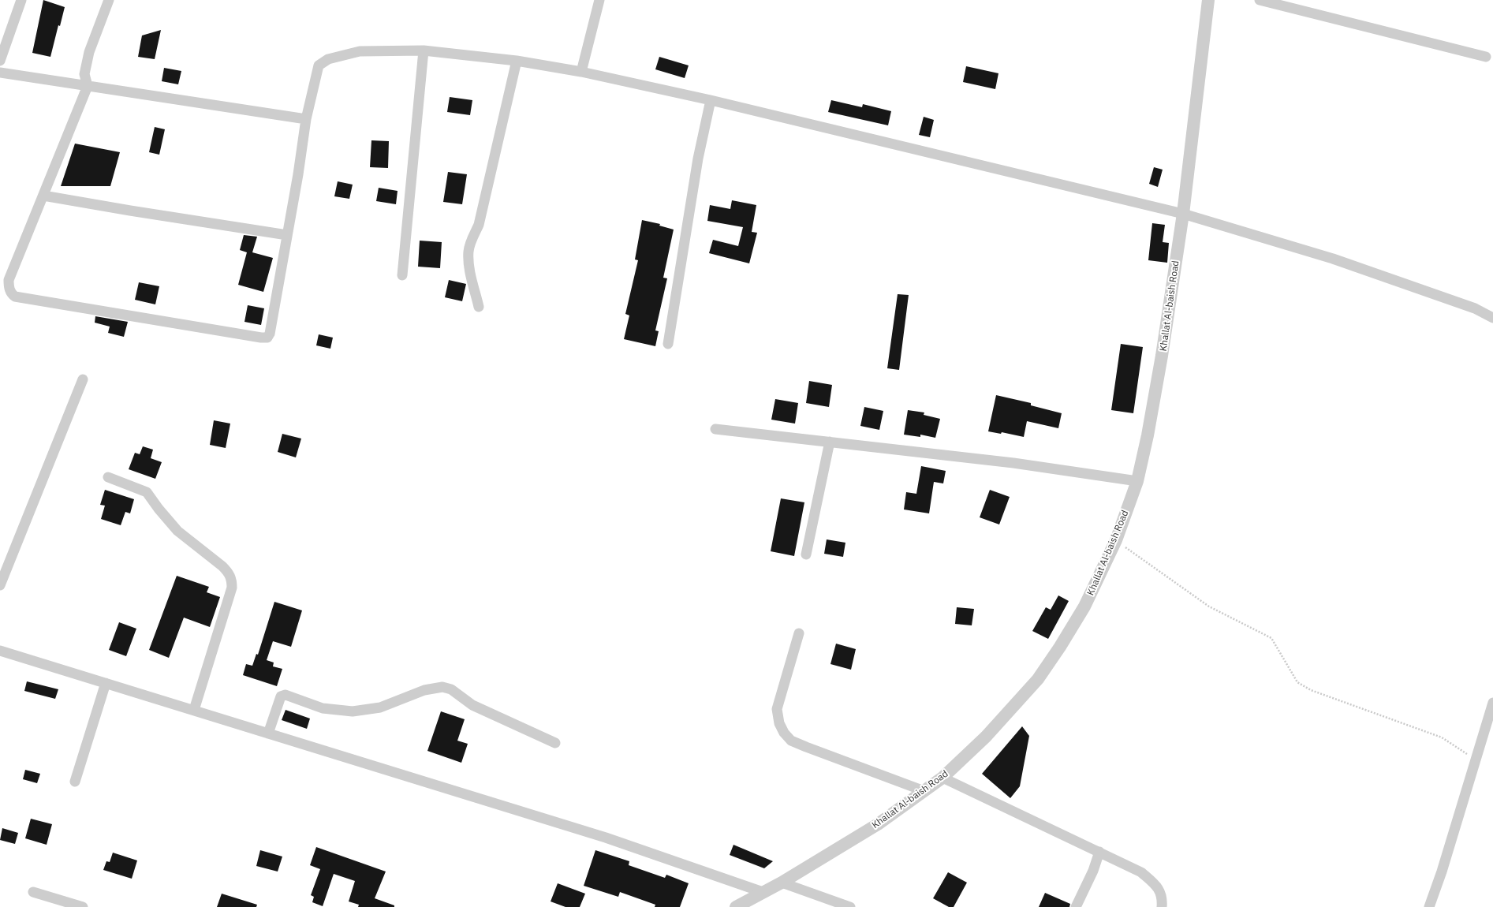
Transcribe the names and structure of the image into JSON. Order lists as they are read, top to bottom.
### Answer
{
  "streets": {
    "street": ["Khallat Al-baish Road"]
  }
}
